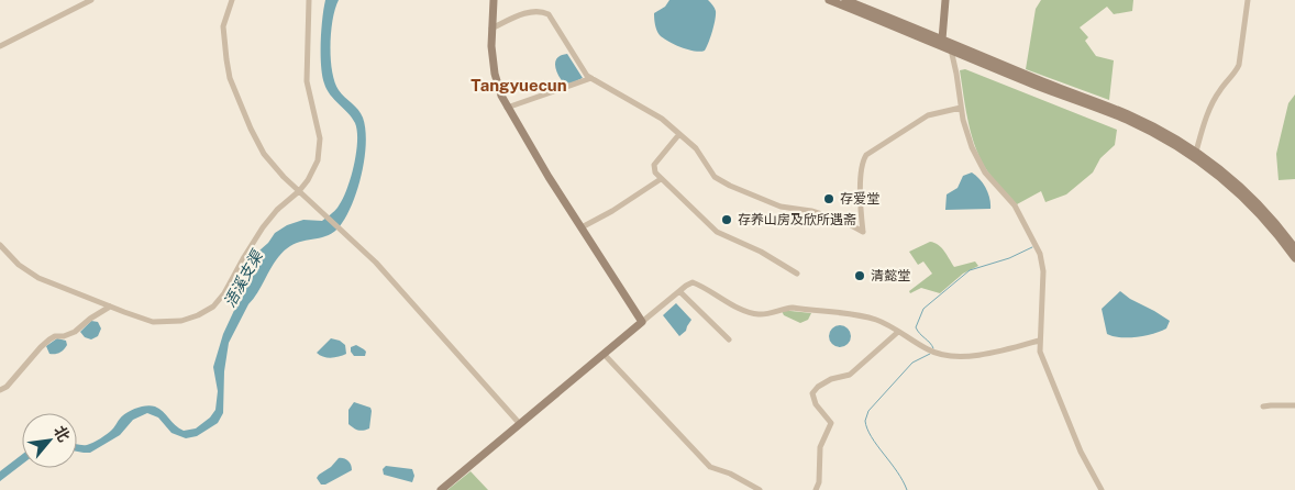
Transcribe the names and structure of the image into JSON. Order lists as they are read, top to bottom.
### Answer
{
  "districts": ["Tangyuecun"],
  "water": ["浯溪支渠"],
  "places": ["存爱堂", "存养山房及欣所遇斋", "清懿堂"],
  "north": "top right"
}
